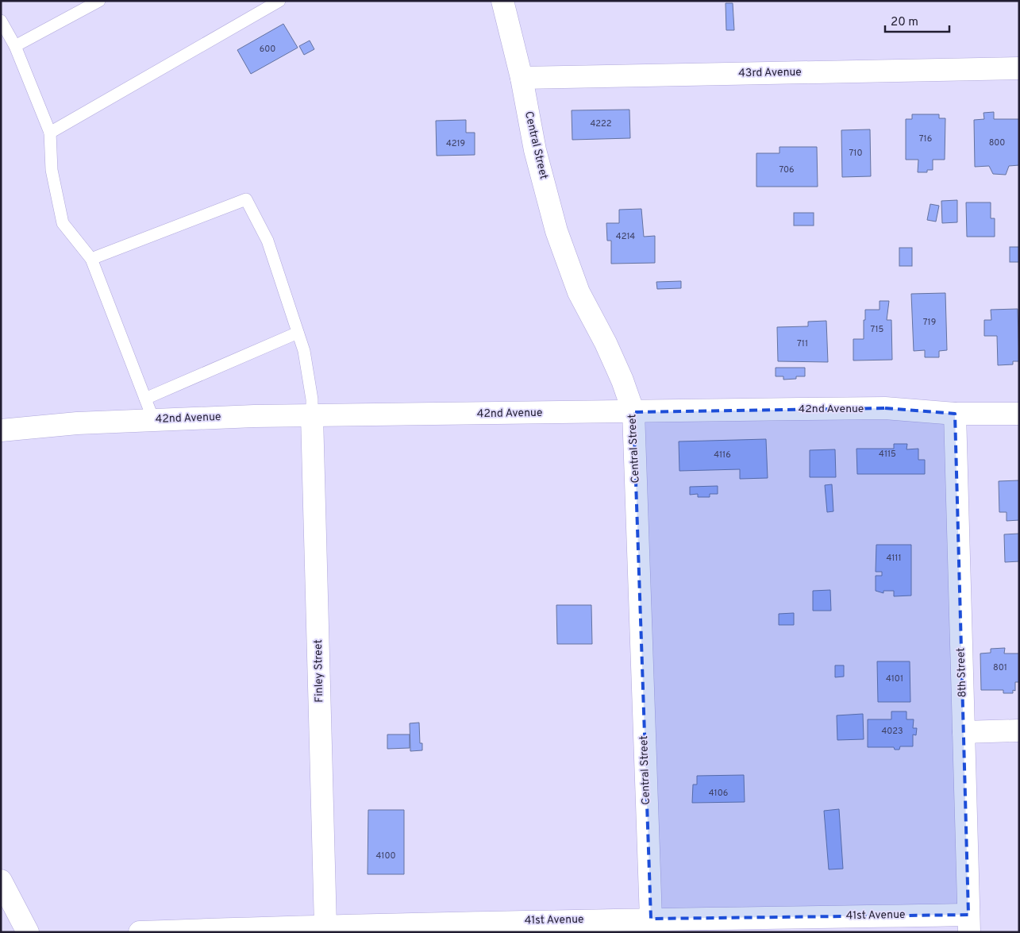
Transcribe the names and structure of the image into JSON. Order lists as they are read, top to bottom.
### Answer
{
  "streets": {
    "street": [
      "43rd Avenue",
      "Central Street",
      "42nd Avenue",
      "Finley Street",
      "8th Street",
      "41st Avenue"
    ]
  },
  "crossings": [
    ["43rd Avenue", "Central Street"],
    ["Central Street", "42nd Avenue"],
    ["Central Street", "41st Avenue"],
    ["42nd Avenue", "Finley Street"],
    ["42nd Avenue", "8th Street"],
    ["Finley Street", "41st Avenue"],
    ["8th Street", "41st Avenue"]
  ],
  "house_numbers": [
    "600",
    "4222",
    "716",
    "800",
    "4219",
    "710",
    "706",
    "4214",
    "719",
    "715",
    "711",
    "4115",
    "4116",
    "4111",
    "801",
    "4101",
    "4023",
    "4106",
    "4100"
  ],
  "scale_bar": "20 m"
}
